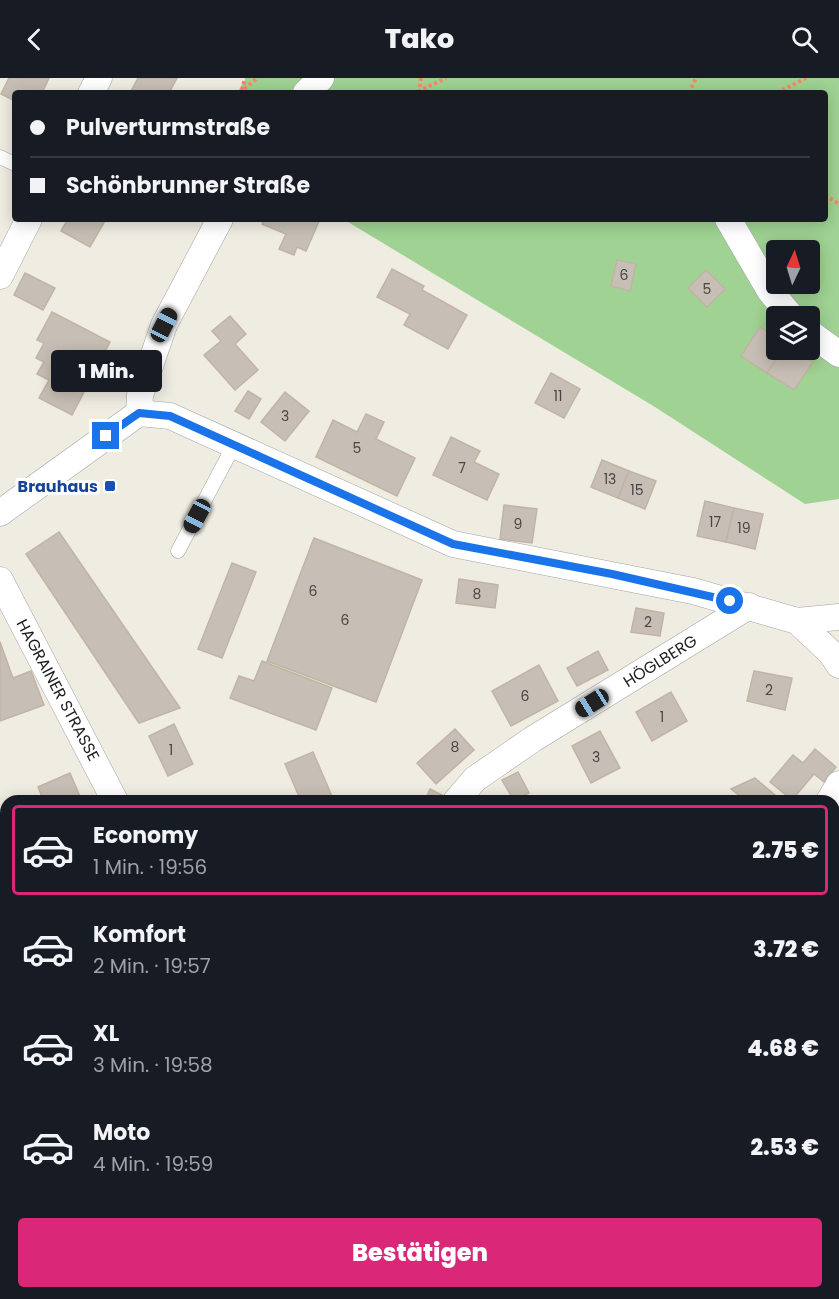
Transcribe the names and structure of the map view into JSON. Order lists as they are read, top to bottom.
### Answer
{
  "streets": {
    "street": ["HÖGLBERG", "HAGRAINER STRASSE"]
  },
  "places": {
    "transit": ["Brauhaus"]
  },
  "house_numbers": [
    "6",
    "5",
    "11",
    "3",
    "5",
    "7",
    "13",
    "15",
    "17",
    "9",
    "19",
    "6",
    "8",
    "6",
    "2",
    "2",
    "6",
    "1",
    "8",
    "1",
    "3"
  ],
  "north": "top",
  "page": {
    "header": "Tako",
    "banner": ["Pulverturmstraße", "Schönbrunner Straße"],
    "bubble": "1 Min.",
    "list": [
      {
        "name": "Economy",
        "note": "1 Min. · 19:56",
        "value": "2.75 €"
      },
      {
        "name": "Komfort",
        "note": "2 Min. · 19:57",
        "value": "3.72 €"
      },
      {
        "name": "XL",
        "note": "3 Min. · 19:58",
        "value": "4.68 €"
      },
      {
        "name": "Moto",
        "note": "4 Min. · 19:59",
        "value": "2.53 €"
      }
    ],
    "buttons": "Bestätigen"
  }
}
